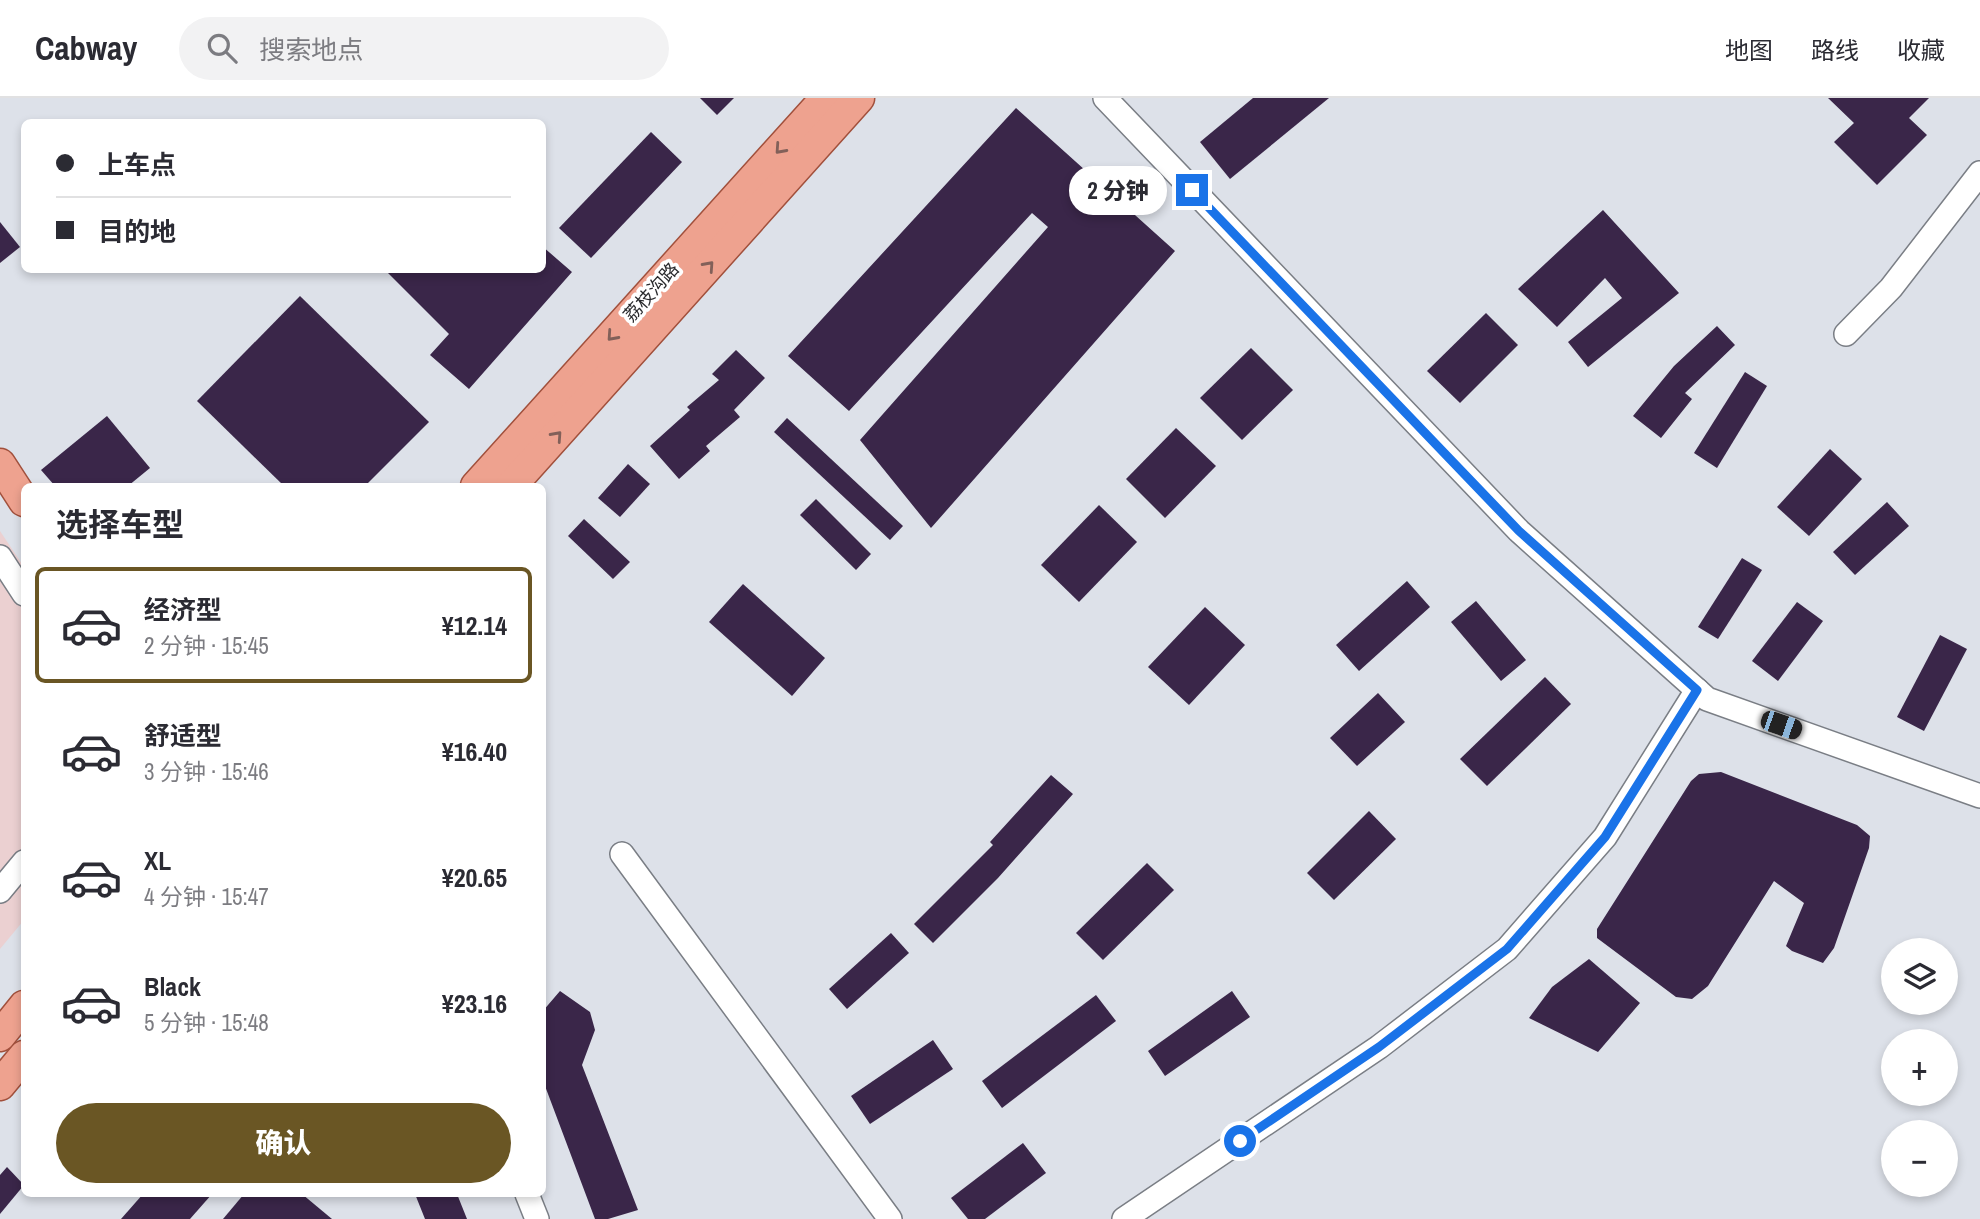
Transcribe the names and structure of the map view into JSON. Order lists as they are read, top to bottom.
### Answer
{
  "streets": {
    "main road": ["荔枝沟路"]
  },
  "page": {
    "header": "Cabway",
    "search": "搜索地点",
    "nav": ["地图", "路线", "收藏"],
    "banner": ["上车点", "目的地"],
    "bubble": "2 分钟",
    "heading": "选择车型",
    "list": [
      {
        "name": "经济型",
        "note": "2 分钟 · 15:45",
        "value": "¥12.14"
      },
      {
        "name": "舒适型",
        "note": "3 分钟 · 15:46",
        "value": "¥16.40"
      },
      {
        "name": "XL",
        "note": "4 分钟 · 15:47",
        "value": "¥20.65"
      },
      {
        "name": "Black",
        "note": "5 分钟 · 15:48",
        "value": "¥23.16"
      }
    ],
    "map_buttons": ["+", "−"],
    "buttons": "确认"
  }
}
